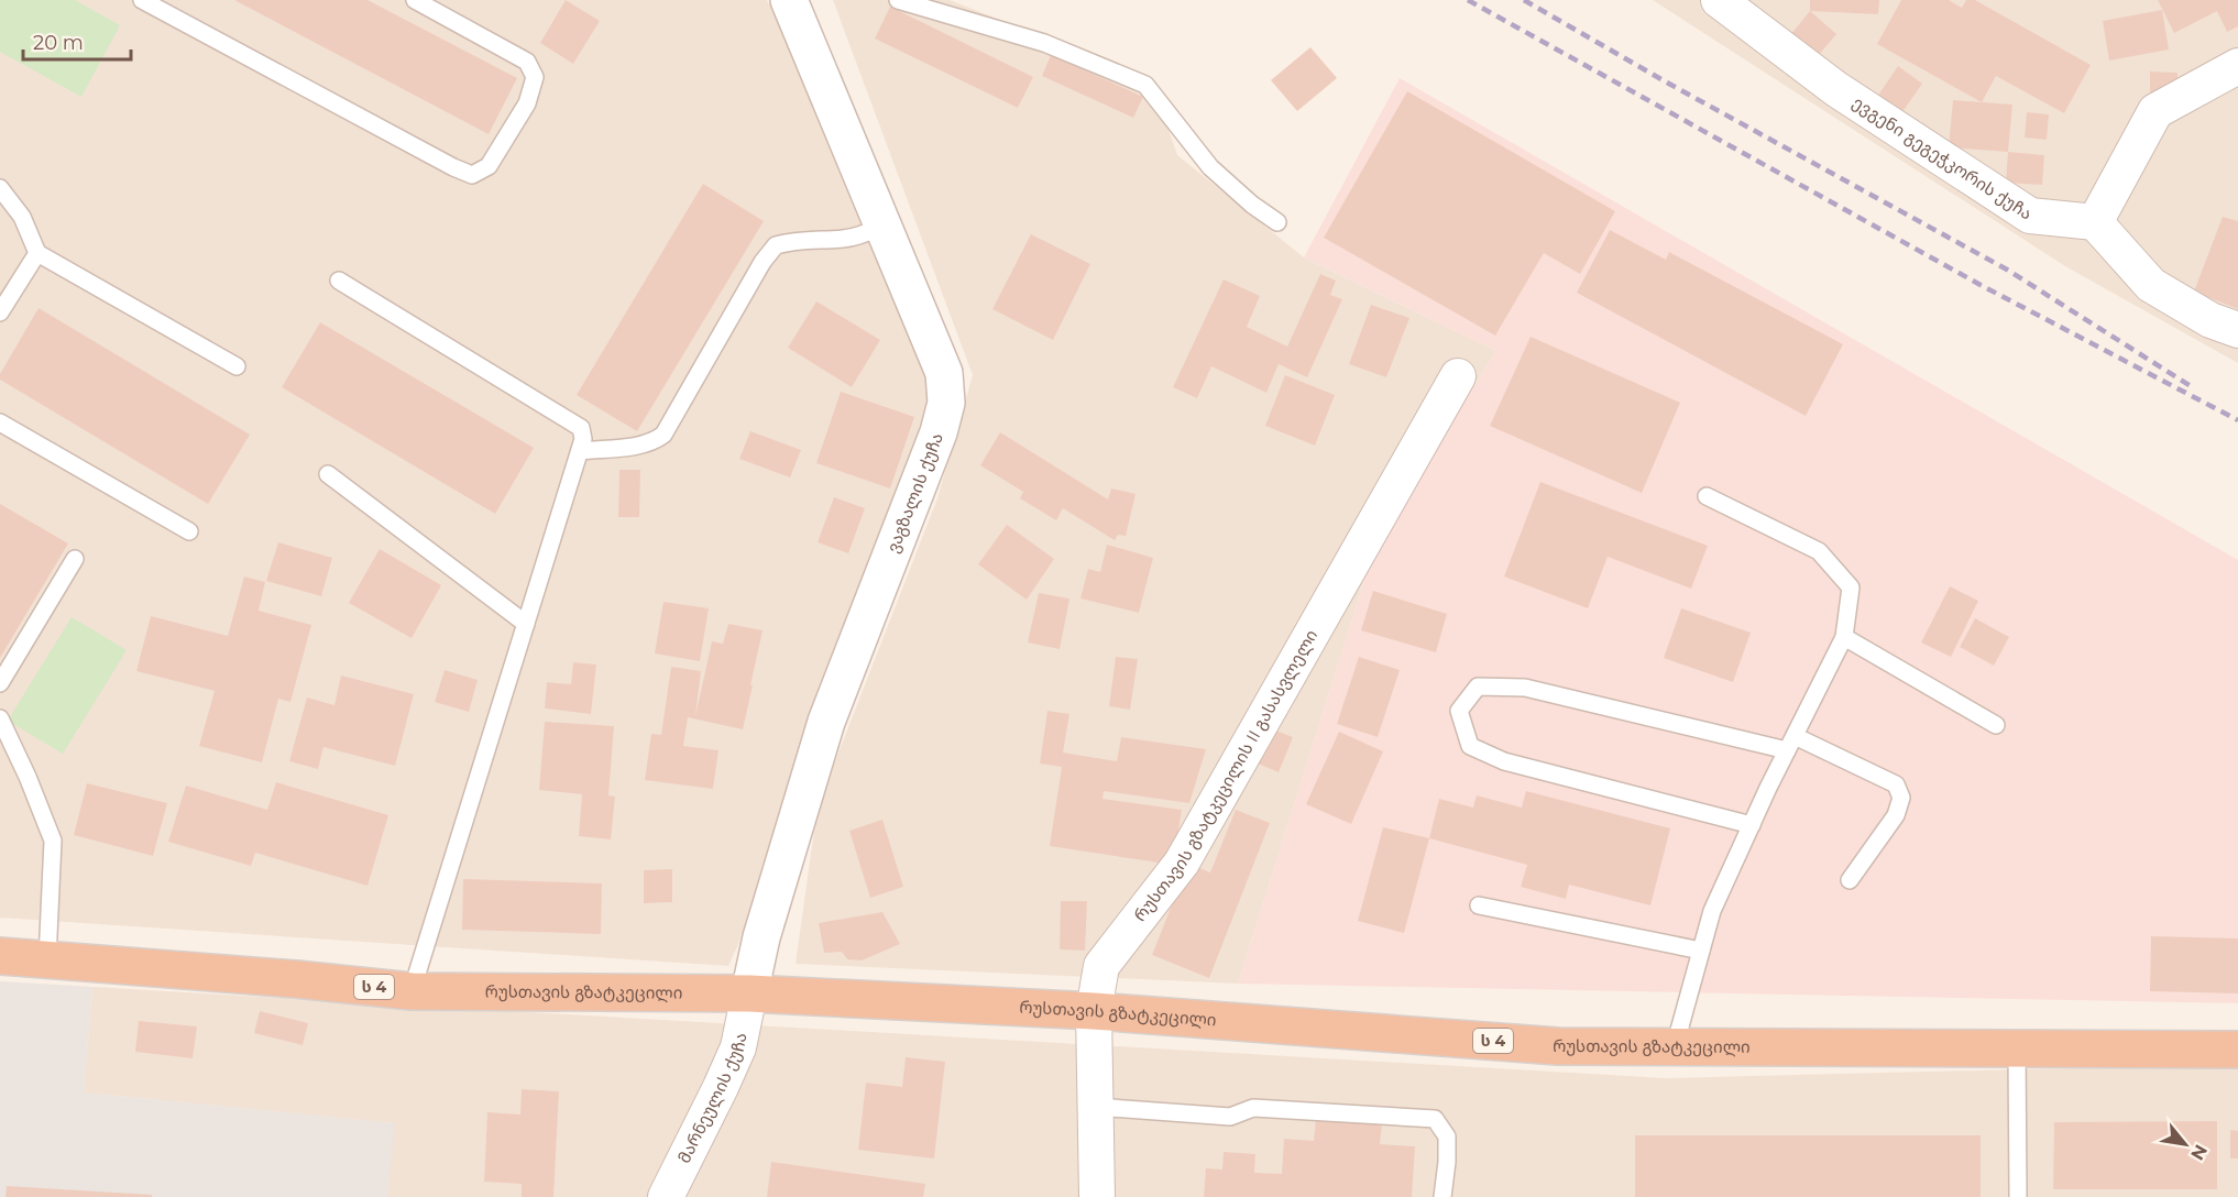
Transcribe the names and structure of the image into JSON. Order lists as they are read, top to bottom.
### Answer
{
  "streets": {
    "highway": ["ს 4", "რუსთავის გზატკეცილი"],
    "street": [
      "ევგენი გეგეჭკორის ქუჩა",
      "ვაგზალის ქუჩა",
      "რუსთავის გზატკეცილის II გასასვლელი",
      "მარნეულის ქუჩა"
    ]
  },
  "crossings": [
    ["ვაგზალის ქუჩა", "რუსთავის გზატკეცილი"],
    ["ვაგზალის ქუჩა", "მარნეულის ქუჩა"],
    ["რუსთავის გზატკეცილის II გასასვლელი", "რუსთავის გზატკეცილი"],
    ["რუსთავის გზატკეცილი", "მარნეულის ქუჩა"]
  ],
  "scale_bar": "20 m",
  "north": "bottom right"
}
